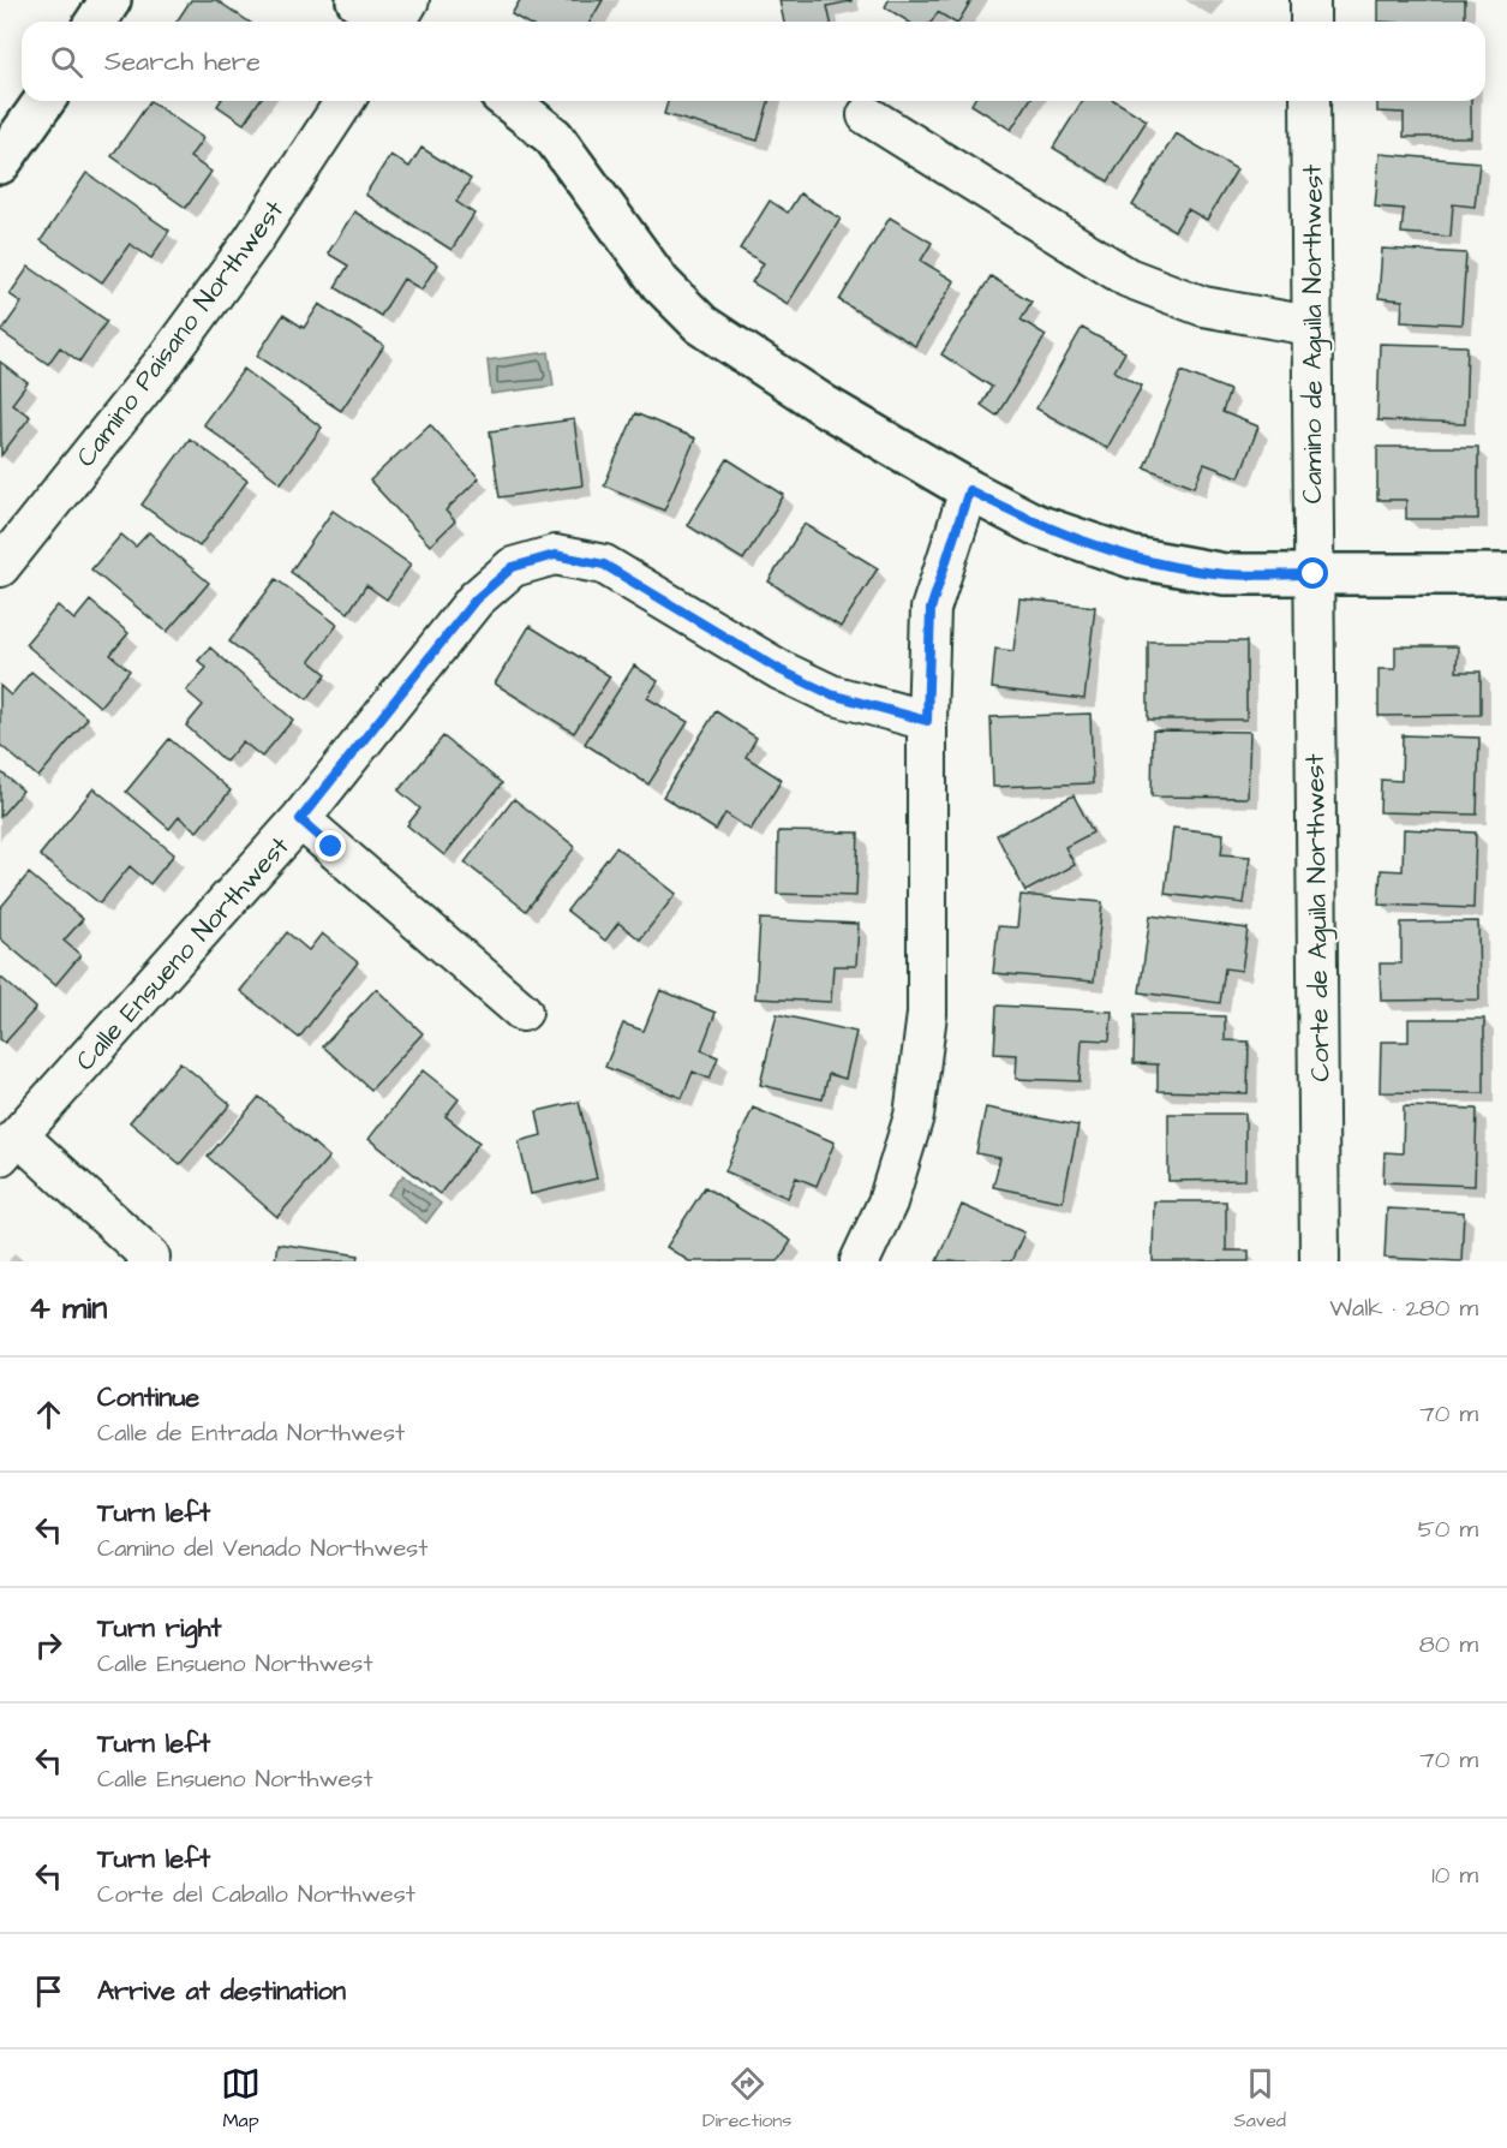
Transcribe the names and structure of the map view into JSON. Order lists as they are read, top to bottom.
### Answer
{
  "streets": {
    "street": [
      "Camino Paisano Northwest",
      "Camino de Aguila Northwest",
      "Corte de Aguila Northwest",
      "Calle Ensueno Northwest"
    ]
  },
  "crossings": [
    ["Camino de Aguila Northwest", "Corte de Aguila Northwest"]
  ],
  "page": {
    "search": "Search here",
    "heading": ["4 min", "Walk · 280 m"],
    "list": [
      ["Continue", "Calle de Entrada Northwest", "70 m"],
      ["Turn left", "Camino del Venado Northwest", "50 m"],
      ["Turn right", "Calle Ensueno Northwest", "80 m"],
      ["Turn left", "Calle Ensueno Northwest", "70 m"],
      ["Turn left", "Corte del Caballo Northwest", "10 m"],
      "Arrive at destination"
    ],
    "nav": ["Map", "Directions", "Saved"]
  }
}
